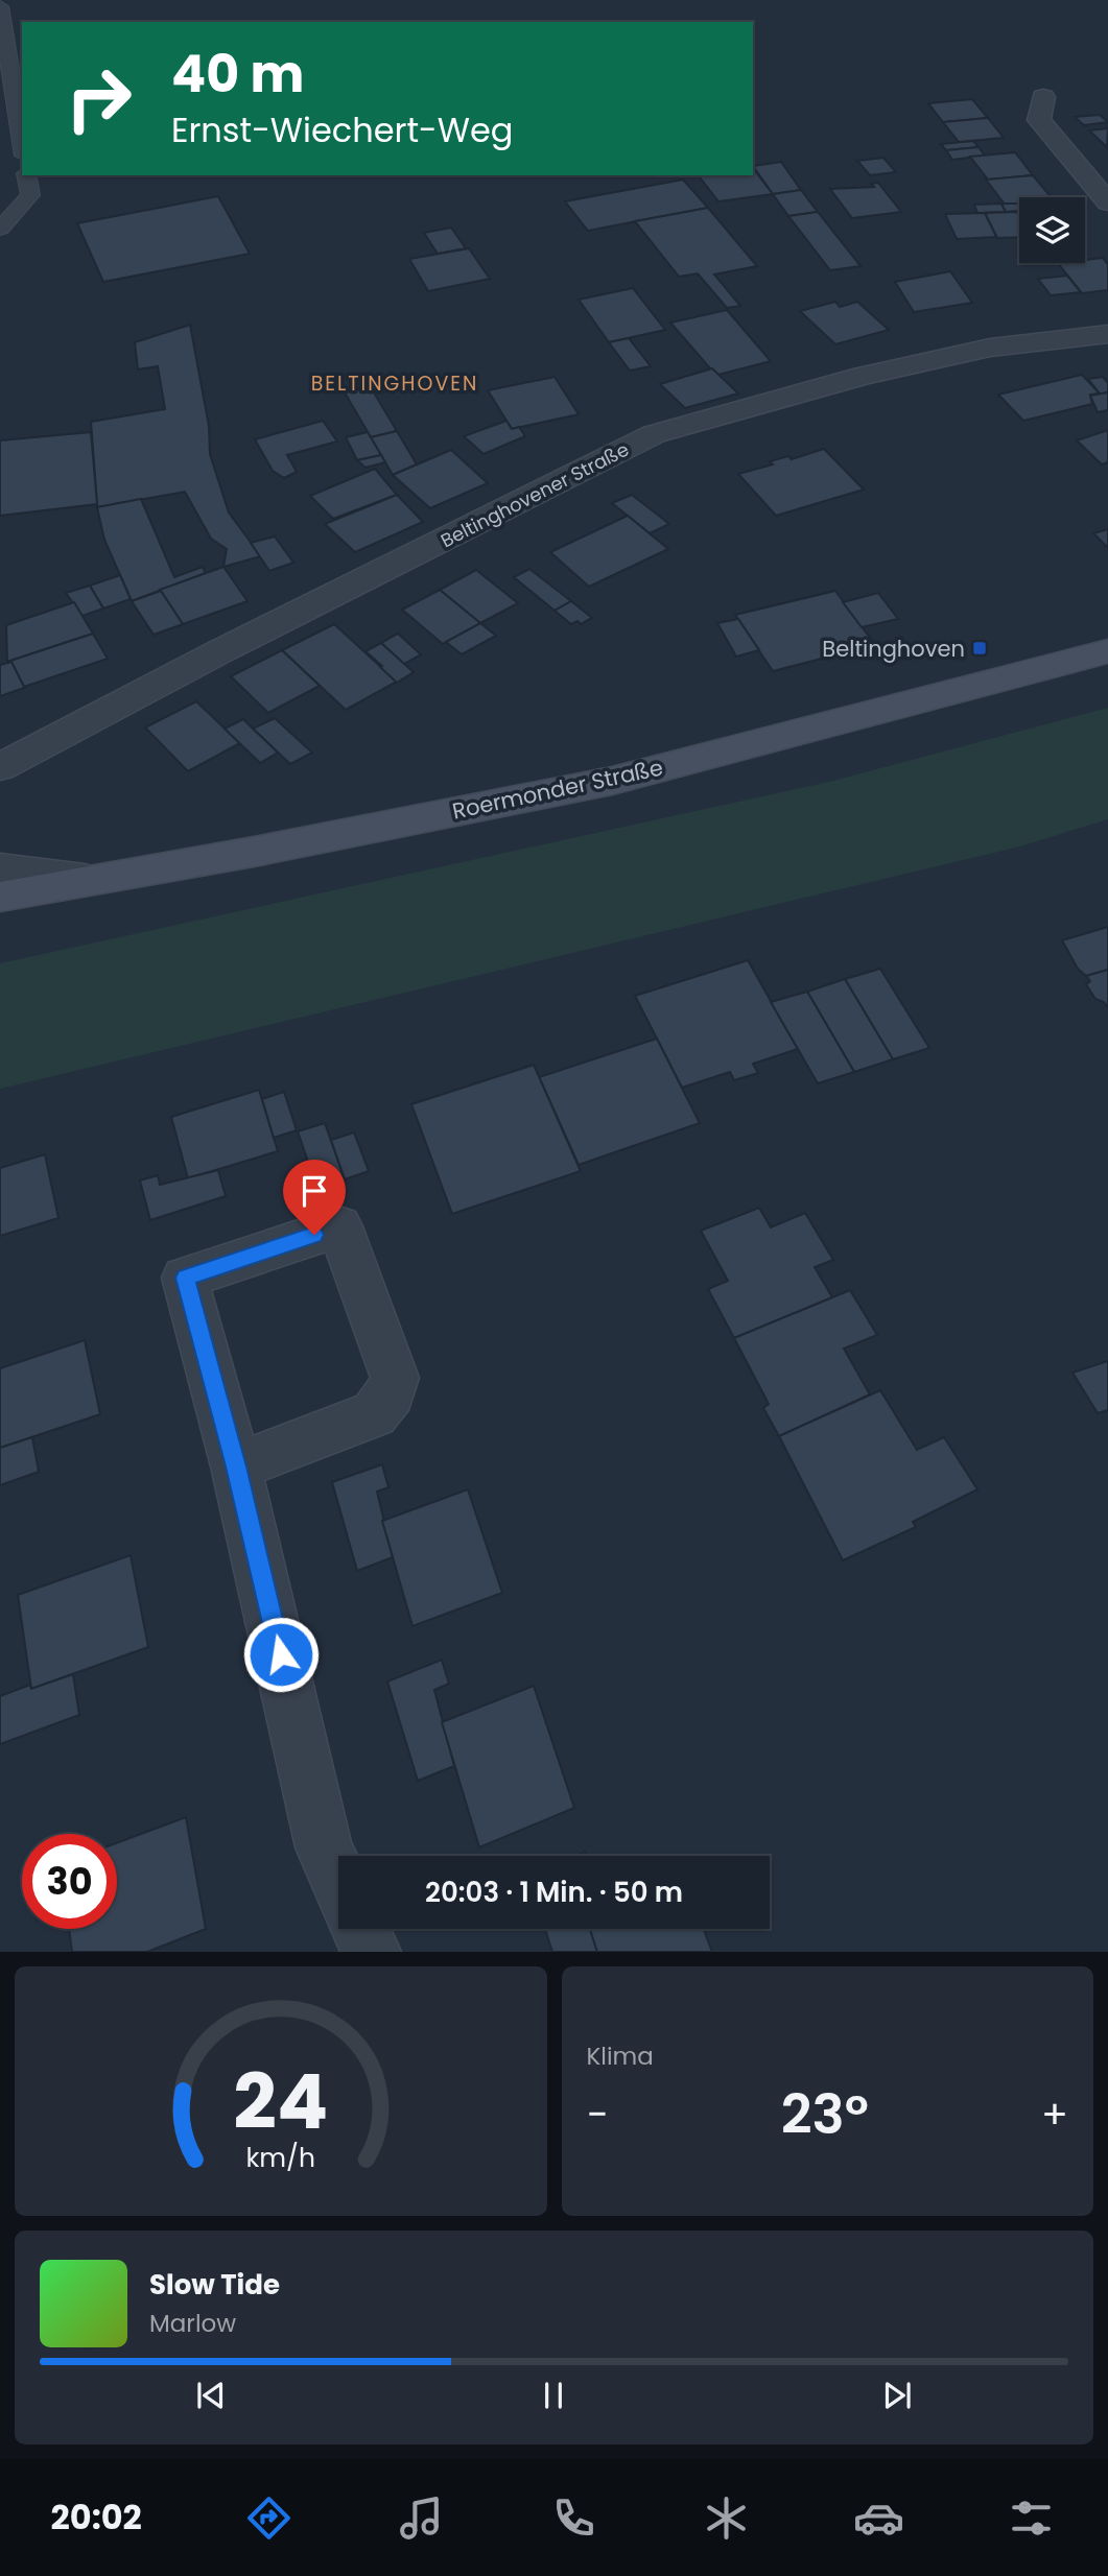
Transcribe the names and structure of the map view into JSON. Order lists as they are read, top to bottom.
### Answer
{
  "streets": {
    "main road": ["Roermonder Straße"],
    "street": ["Beltinghovener Straße"]
  },
  "districts": ["BELTINGHOVEN"],
  "places": {
    "transit": ["Beltinghoven"]
  },
  "page": {
    "turn": ["40 m", "Ernst-Wiechert-Weg"],
    "limit": "30",
    "trip": "20:03 · 1 Min. · 50 m",
    "tile": "Klima",
    "heat": ["−", "23°", "+"],
    "song": ["Slow Tide", "Marlow"],
    "tabs": "20:02",
    "gauge": ["24", "km/h"]
  }
}
